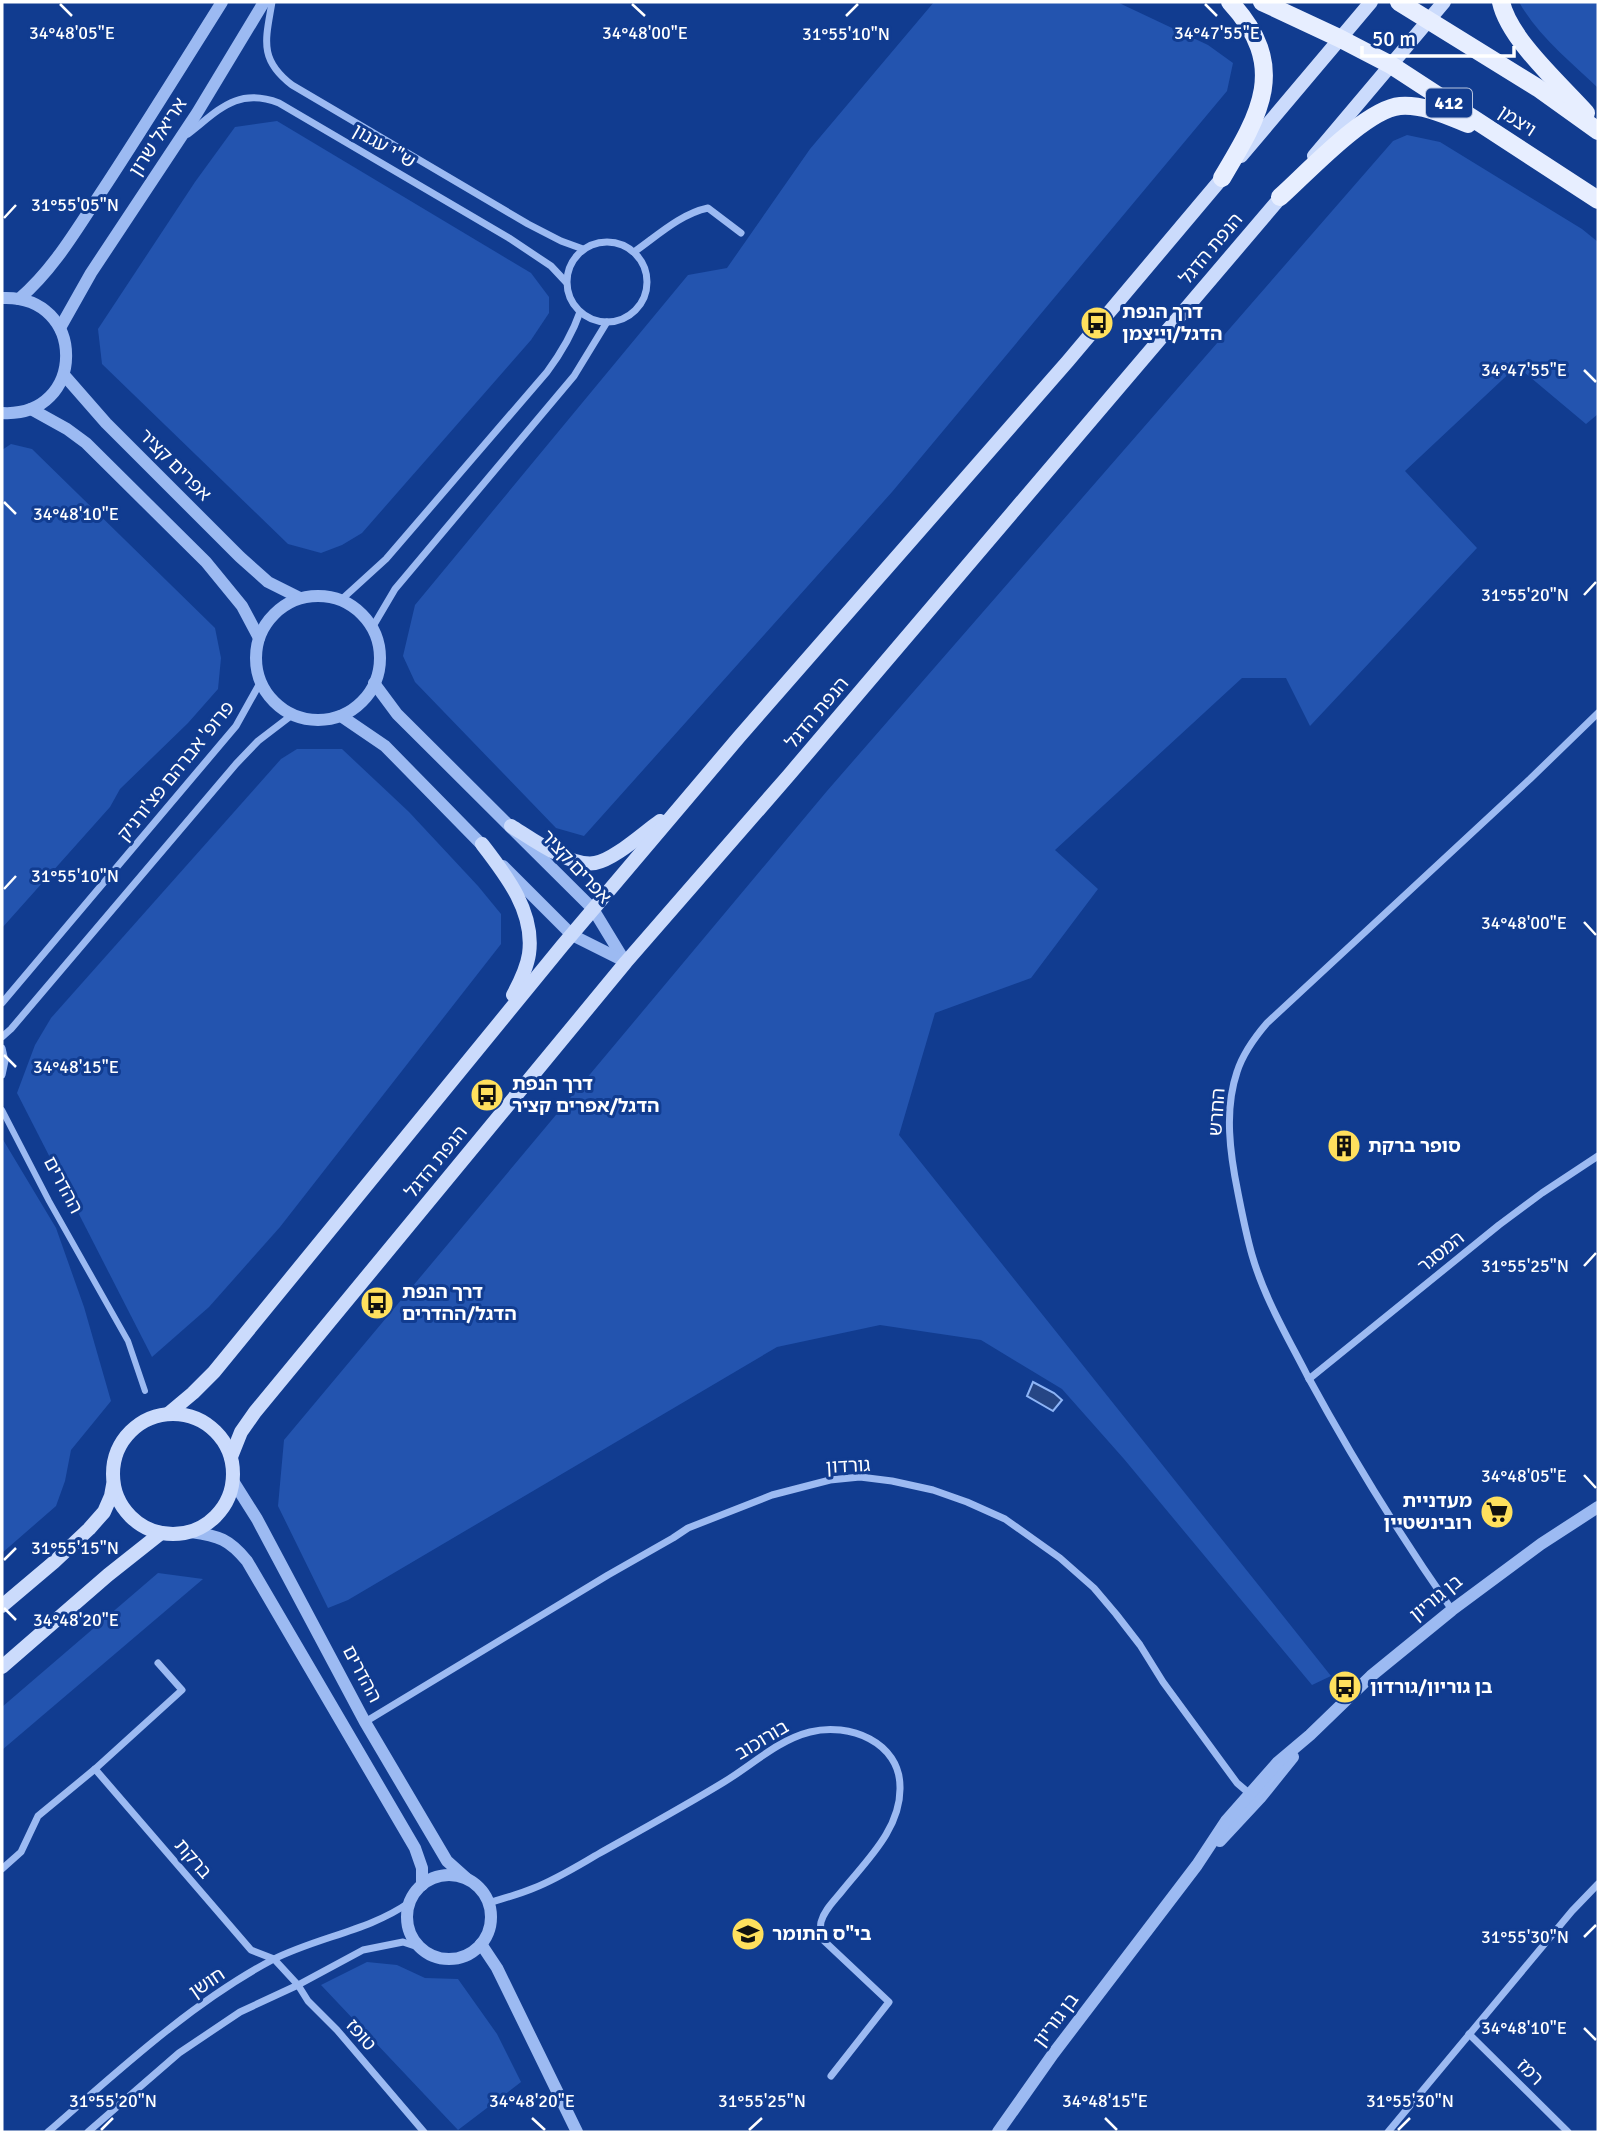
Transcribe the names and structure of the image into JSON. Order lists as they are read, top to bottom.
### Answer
{
  "streets": {
    "main road": ["412", "ויצמן", "הנפת הדגל"],
    "street": [
      "אריאל שרון",
      "ש\"י עגנון",
      "אפרים קציר",
      "פרופ' אברהם פצ'ורניק",
      "החרש",
      "ההדרים",
      "המסגר",
      "גורדון",
      "בן גוריון",
      "בורוכוב",
      "ברקת",
      "חושן",
      "טופז",
      "רמז"
    ]
  },
  "crossings": [
    ["ויצמן", "הנפת הדגל"],
    ["אריאל שרון", "ש\"י עגנון"],
    ["הנפת הדגל", "אפרים קציר"],
    ["הנפת הדגל", "ההדרים"],
    ["אפרים קציר", "פרופ' אברהם פצ'ורניק"],
    ["החרש", "המסגר"],
    ["החרש", "בן גוריון"],
    ["ההדרים", "גורדון"],
    ["ההדרים", "בורוכוב"],
    ["ההדרים", "חושן"],
    ["גורדון", "בן גוריון"],
    ["בורוכוב", "חושן"],
    ["ברקת", "חושן"],
    ["ברקת", "טופז"],
    ["חושן", "טופז"]
  ],
  "places": {
    "bus stop": [
      "דרך הנפת הדגל/וייצמן",
      "דרך הנפת הדגל/אפרים קציר",
      "דרך הנפת הדגל/ההדרים",
      "בן גוריון/גורדון"
    ],
    "building": ["סופר ברקת"],
    "supermarket": ["מעדניית רובינשטיין"],
    "school or university": ["בי\"ס התומר"]
  },
  "scale_bar": "50 m",
  "coordinates": [
    "34°48'00\"E",
    "34°47'55\"E",
    "34°48'05\"E",
    "31°55'10\"N",
    "31°55'05\"N",
    "34°48'10\"E",
    "31°55'20\"N",
    "34°48'15\"E",
    "31°55'25\"N",
    "31°55'15\"N",
    "34°48'20\"E",
    "31°55'30\"N"
  ]
}
